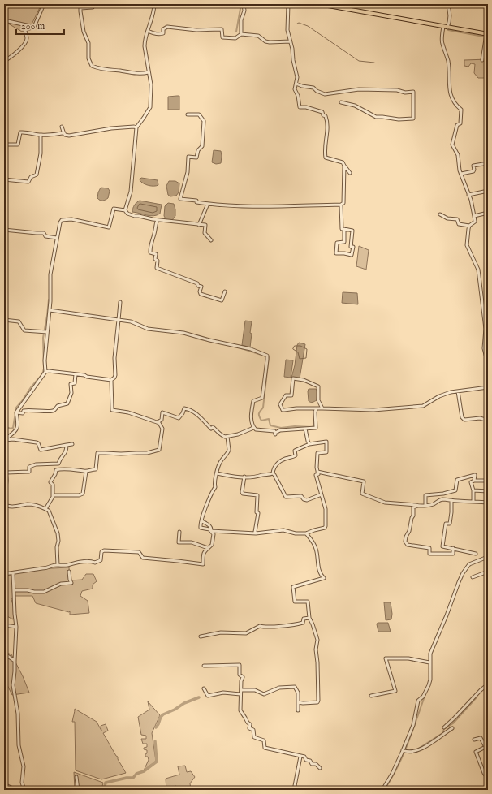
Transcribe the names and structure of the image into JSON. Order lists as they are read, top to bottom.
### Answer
{
  "scale_bar": "200 m"
}
